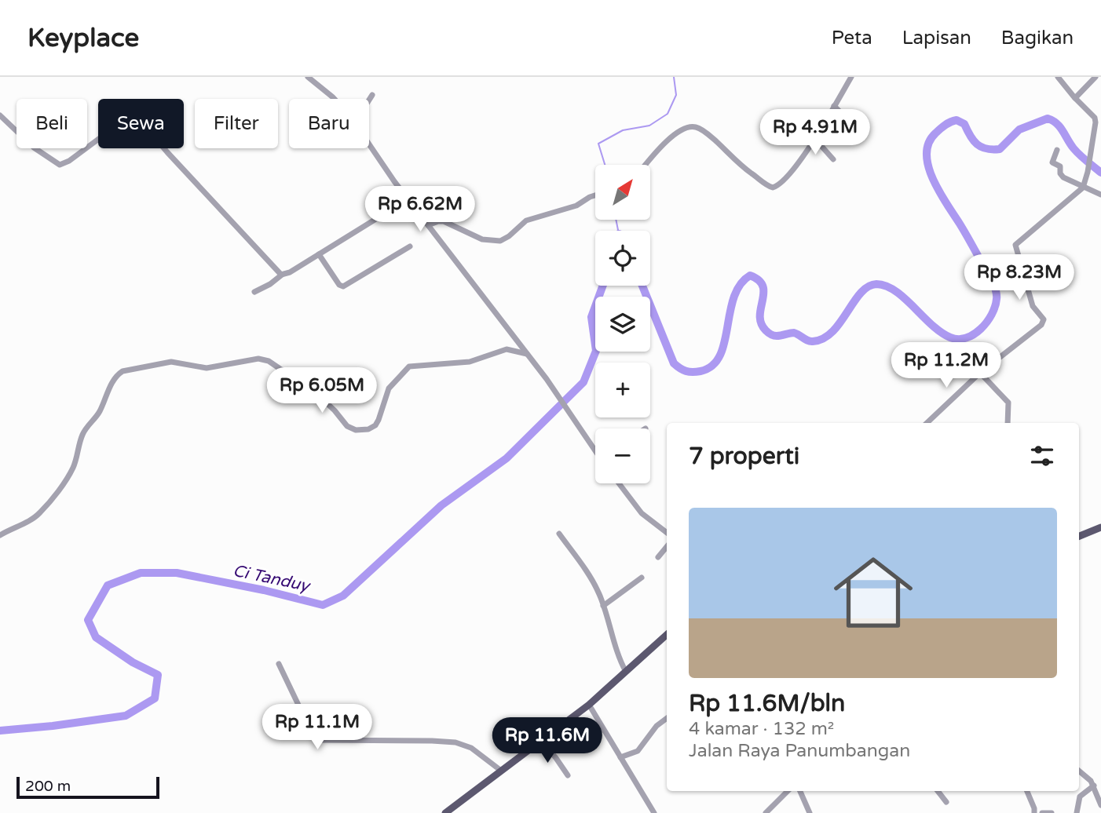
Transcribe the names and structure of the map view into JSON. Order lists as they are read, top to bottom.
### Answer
{
  "water": ["Ci Tanduy"],
  "scale_bar": "200 m",
  "north": "top right",
  "page": {
    "header": "Keyplace",
    "nav": ["Peta", "Lapisan", "Bagikan"],
    "chip": [
      "Beli",
      "Sewa",
      "Filter",
      "Baru"
    ],
    "price": [
      "Rp 4.91M",
      "Rp 6.62M",
      "Rp 8.23M",
      "Rp 11.2M",
      "Rp 6.05M",
      "Rp 11.1M",
      "Rp 11.6M"
    ],
    "map_buttons": ["+", "−"],
    "heading": "7 properti",
    "list": [
      {
        "name": "Rp 11.6M/bln",
        "note": "4 kamar · 132 m² · Jalan Raya Panumbangan"
      }
    ],
    "scale": "200 m"
  }
}
